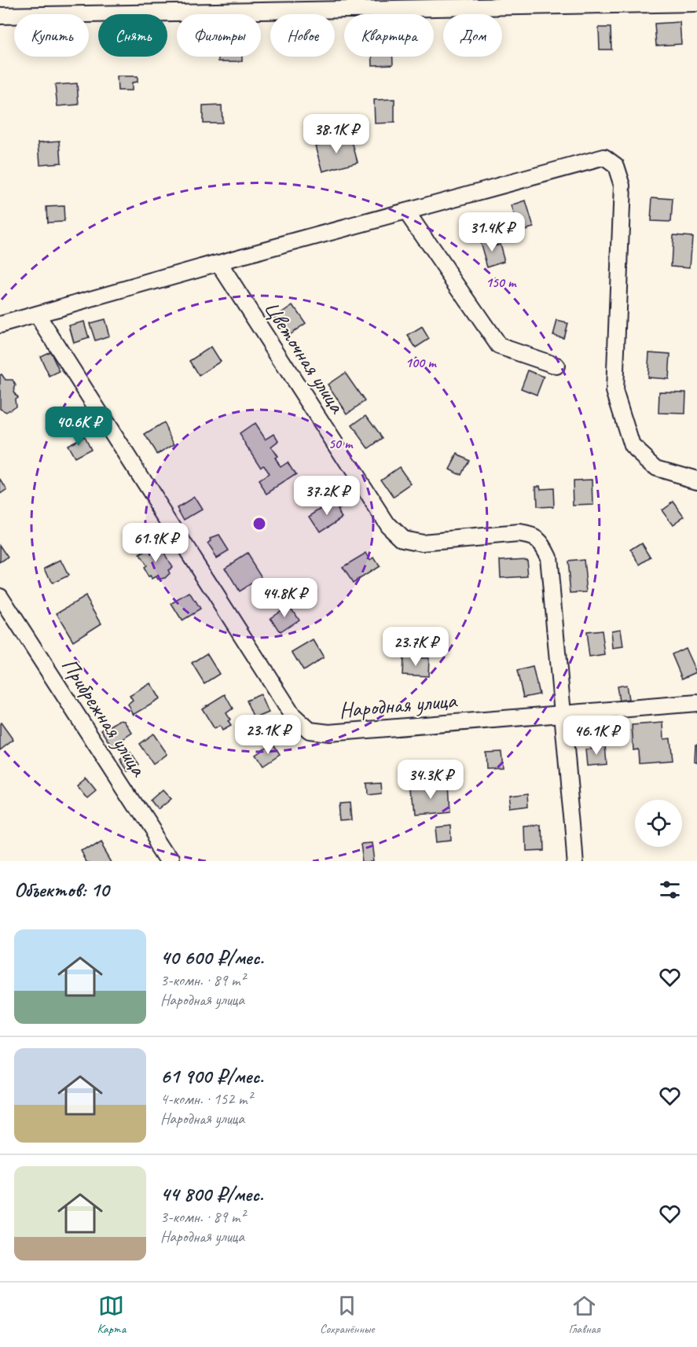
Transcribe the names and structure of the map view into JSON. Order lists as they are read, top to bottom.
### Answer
{
  "streets": {
    "street": ["Цветочная улица", "Народная улица", "Прибрежная улица"]
  },
  "crossings": [
    ["Цветочная улица", "Народная улица"]
  ],
  "page": {
    "chip": [
      "Купить",
      "Снять",
      "Фильтры",
      "Новое",
      "Квартира",
      "Дом"
    ],
    "price": [
      "38.1K ₽",
      "31.4K ₽",
      "40.6K ₽",
      "37.2K ₽",
      "61.9K ₽",
      "44.8K ₽",
      "23.7K ₽",
      "23.1K ₽",
      "46.1K ₽",
      "34.3K ₽"
    ],
    "heading": "Объектов: 10",
    "list": [
      {
        "name": "40 600 ₽/мес.",
        "note": "3-комн. · 89 m² · Народная улица"
      },
      {
        "name": "61 900 ₽/мес.",
        "note": "4-комн. · 152 m² · Народная улица"
      },
      {
        "name": "44 800 ₽/мес.",
        "note": "3-комн. · 89 m² · Народная улица"
      }
    ],
    "tabs": ["Карта", "Сохранённые", "Главная"]
  },
  "rings": ["150 m", "100 m", "50 m"]
}
